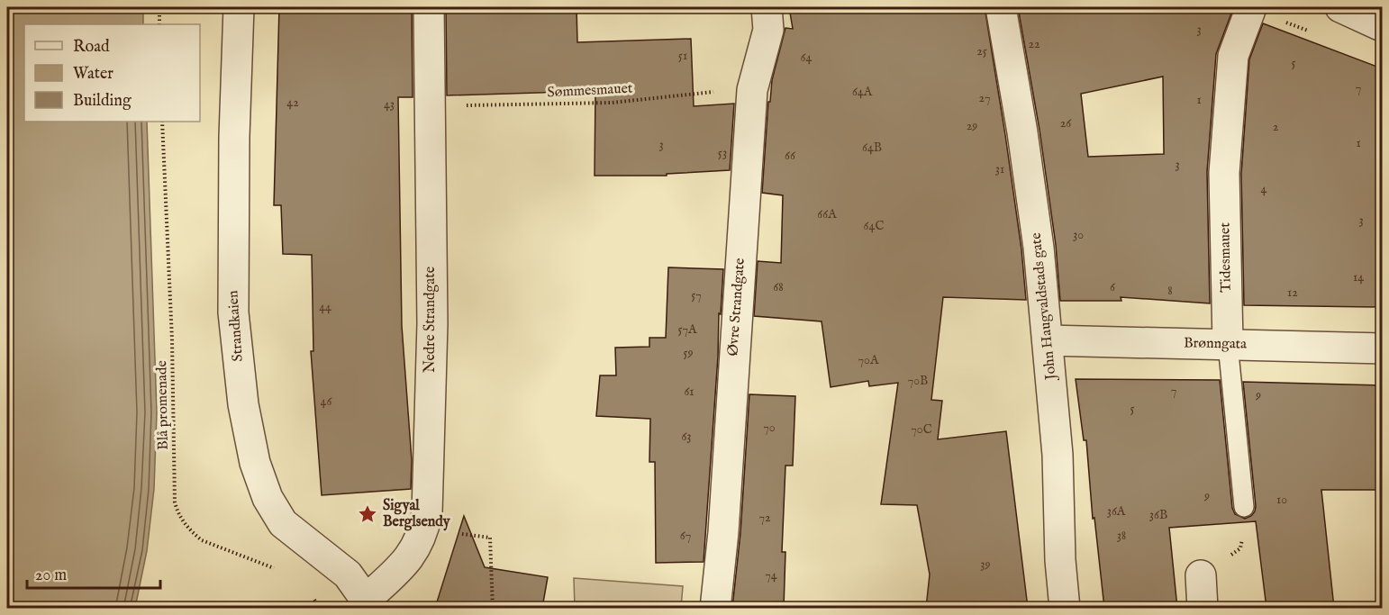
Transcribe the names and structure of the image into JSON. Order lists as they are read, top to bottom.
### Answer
{
  "streets": {
    "street": [
      "Tidesmauet",
      "John Haugvaldstads gate",
      "Øvre Strandgate",
      "Nedre Strandgate",
      "Strandkaien",
      "Brønngata"
    ],
    "path": ["Sømmesmauet", "Blå promenade"]
  },
  "crossings": [
    ["Sømmesmauet", "Øvre Strandgate"],
    ["Sømmesmauet", "Nedre Strandgate"],
    ["Tidesmauet", "Brønngata"],
    ["John Haugvaldstads gate", "Brønngata"],
    ["Nedre Strandgate", "Strandkaien"]
  ],
  "places": {
    "place": ["Sigyal Berglsendy"]
  },
  "house_numbers": [
    "3",
    "22",
    "25",
    "51",
    "64",
    "5",
    "7",
    "64A",
    "27",
    "1",
    "42",
    "43",
    "26",
    "29",
    "2",
    "1",
    "3",
    "64B",
    "53",
    "66",
    "3",
    "31",
    "4",
    "66A",
    "3",
    "64C",
    "30",
    "14",
    "68",
    "6",
    "8",
    "12",
    "57",
    "44",
    "57A",
    "59",
    "70A",
    "70B",
    "7",
    "61",
    "9",
    "46",
    "5",
    "70",
    "70C",
    "63",
    "9",
    "10",
    "36A",
    "36B",
    "72",
    "67",
    "38",
    "39",
    "74"
  ],
  "legend": ["Road", "Water", "Building"],
  "scale_bar": "20 m"
}
